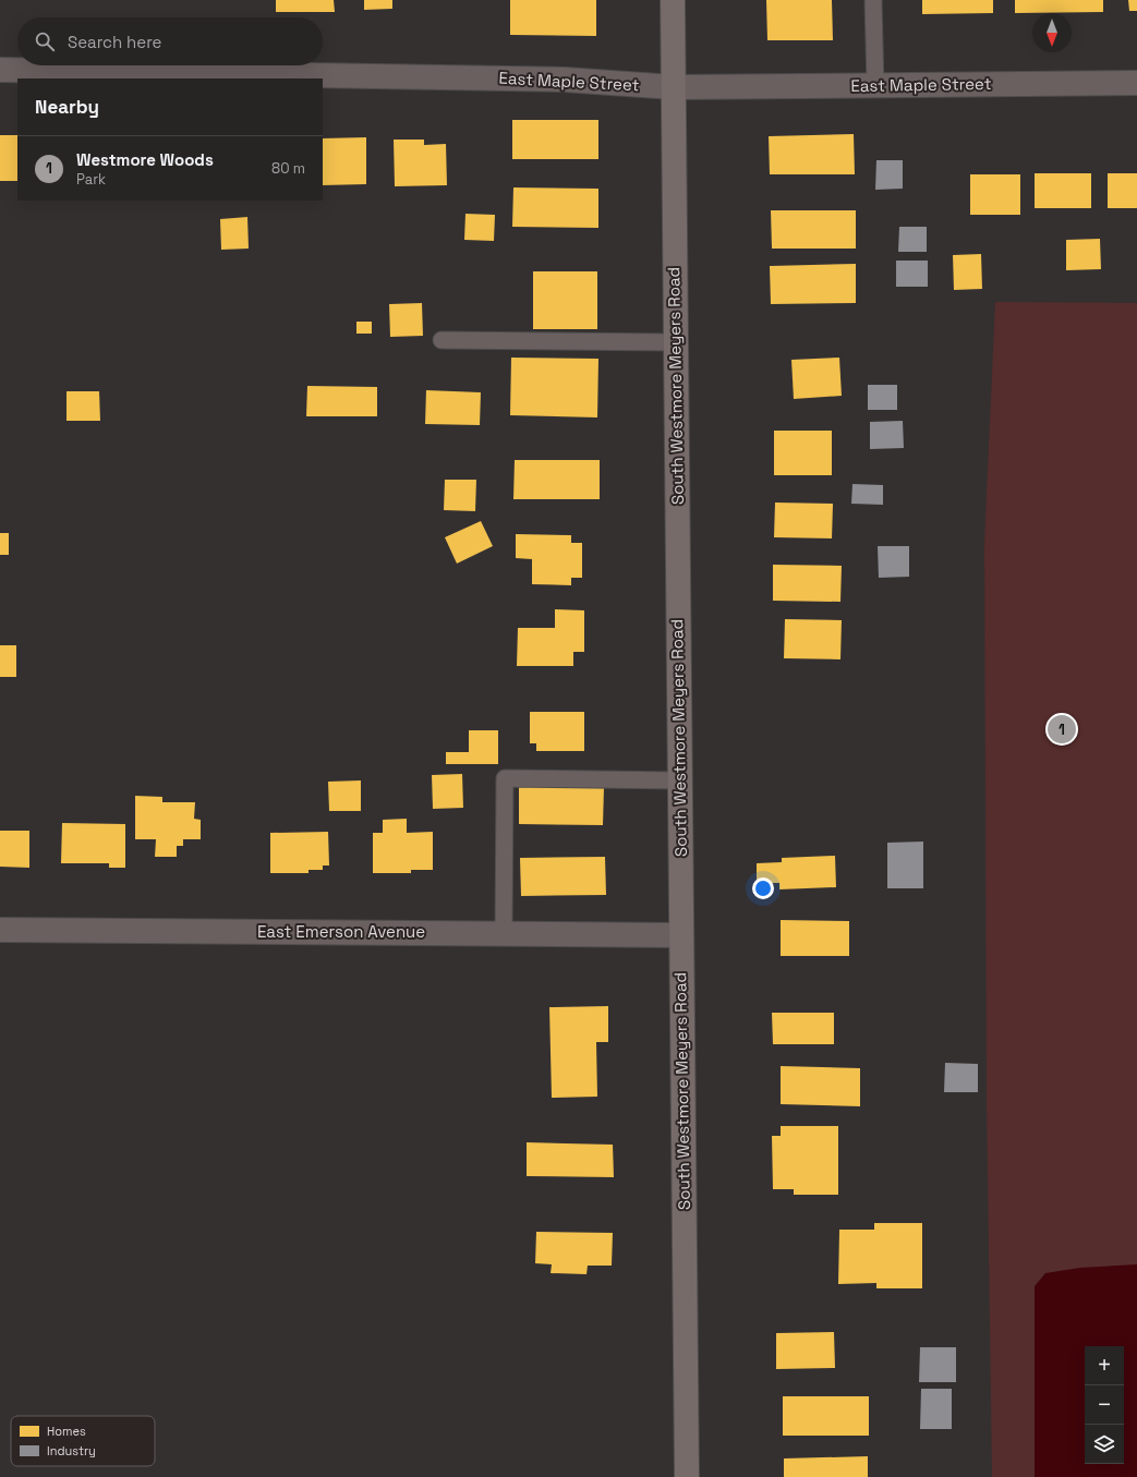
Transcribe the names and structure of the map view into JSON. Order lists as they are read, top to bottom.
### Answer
{
  "streets": {
    "street": ["East Maple Street", "South Westmore Meyers Road", "East Emerson Avenue"]
  },
  "crossings": [
    ["East Maple Street", "South Westmore Meyers Road"],
    ["South Westmore Meyers Road", "East Emerson Avenue"]
  ],
  "legend": ["Homes", "Industry"],
  "north": "bottom",
  "page": {
    "search": "Search here",
    "heading": "Nearby",
    "list": [
      {
        "mark": "1",
        "name": "Westmore Woods",
        "note": "Park",
        "value": "80 m"
      }
    ],
    "pins": "1",
    "map_buttons": ["+", "−"]
  }
}
